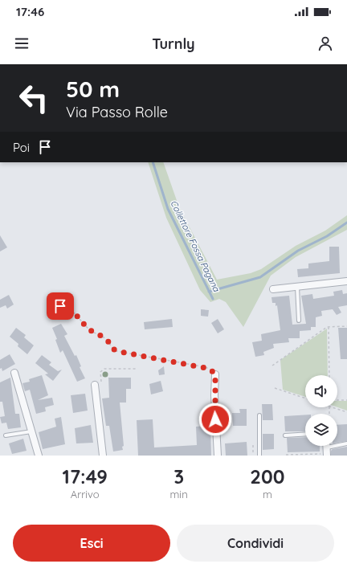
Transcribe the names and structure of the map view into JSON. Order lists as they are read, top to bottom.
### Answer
{
  "water": ["Collettore Fossa Pagana"],
  "page": {
    "status": "17:46",
    "header": "Turnly",
    "turn": ["50 m", "Via Passo Rolle"],
    "then": "Poi",
    "eta": [
      "17:49",
      "Arrivo",
      "3",
      "min",
      "200",
      "m"
    ],
    "buttons": ["Esci", "Condividi"]
  }
}
